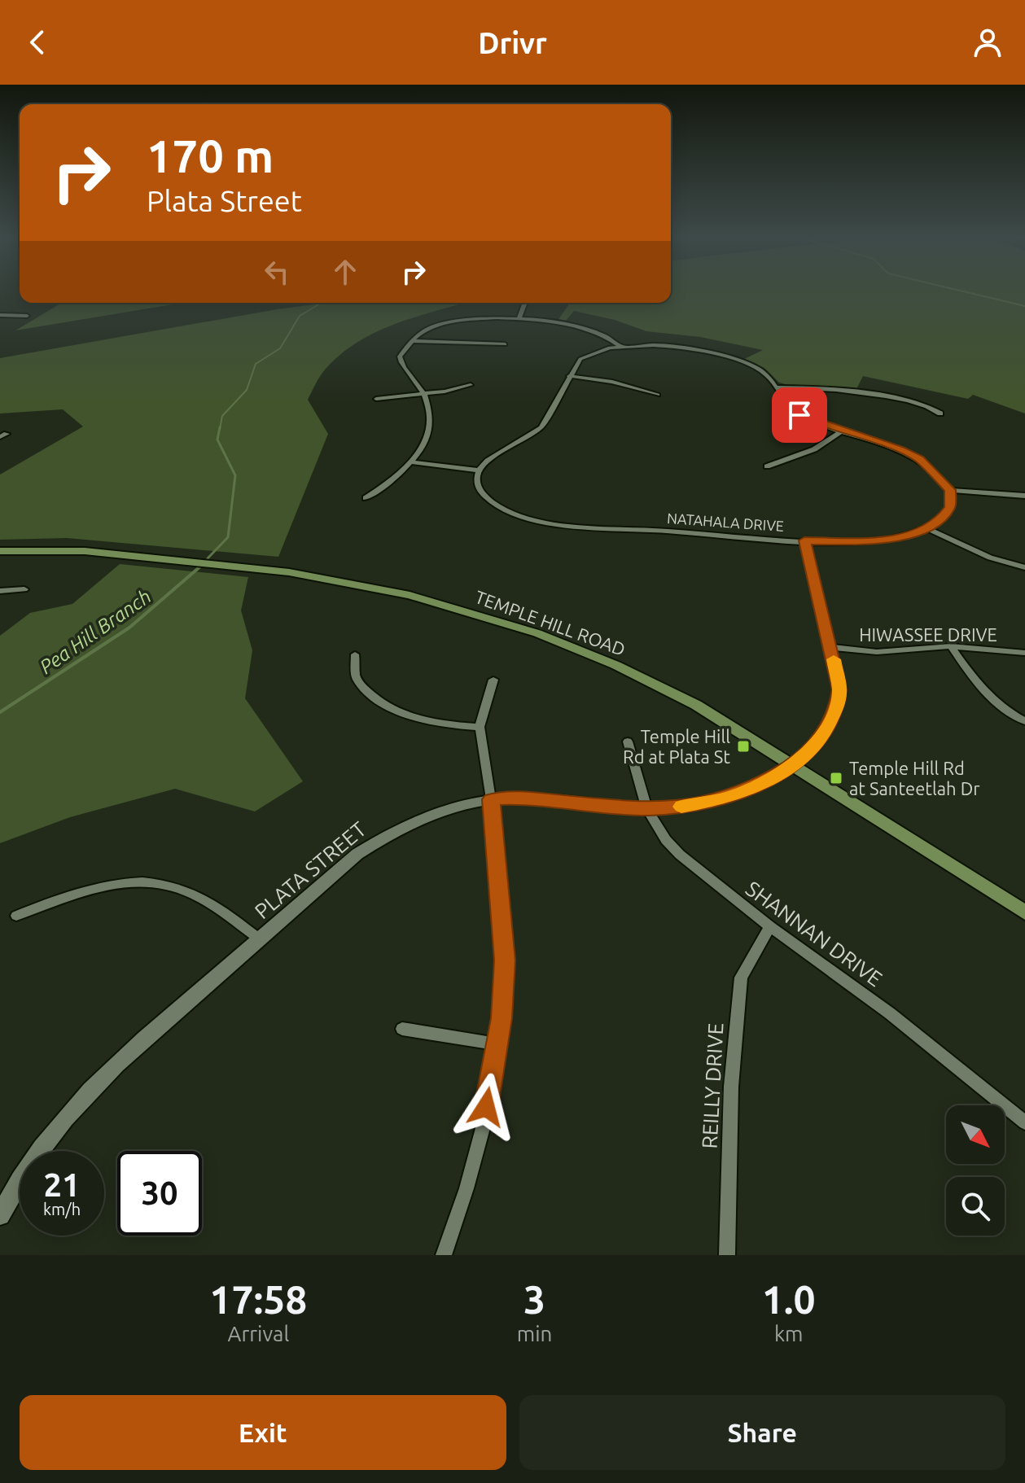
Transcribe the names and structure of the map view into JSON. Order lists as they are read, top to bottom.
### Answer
{
  "streets": {
    "main road": ["TEMPLE HILL ROAD"],
    "street": [
      "NATAHALA DRIVE",
      "HIWASSEE DRIVE",
      "PLATA STREET",
      "SHANNAN DRIVE",
      "REILLY DRIVE"
    ]
  },
  "crossings": [
    ["TEMPLE HILL ROAD", "PLATA STREET"],
    ["PLATA STREET", "SHANNAN DRIVE"],
    ["SHANNAN DRIVE", "REILLY DRIVE"]
  ],
  "water": ["Pea Hill Branch"],
  "places": {
    "transit": ["Temple Hill Rd at Plata St", "Temple Hill Rd at Santeetlah Dr"]
  },
  "north": "bottom right",
  "page": {
    "header": "Drivr",
    "turn": ["170 m", "Plata Street"],
    "speed": "21 km/h",
    "limit": "30",
    "eta": [
      "17:58",
      "Arrival",
      "3",
      "min",
      "1.0",
      "km"
    ],
    "buttons": ["Exit", "Share"]
  }
}
